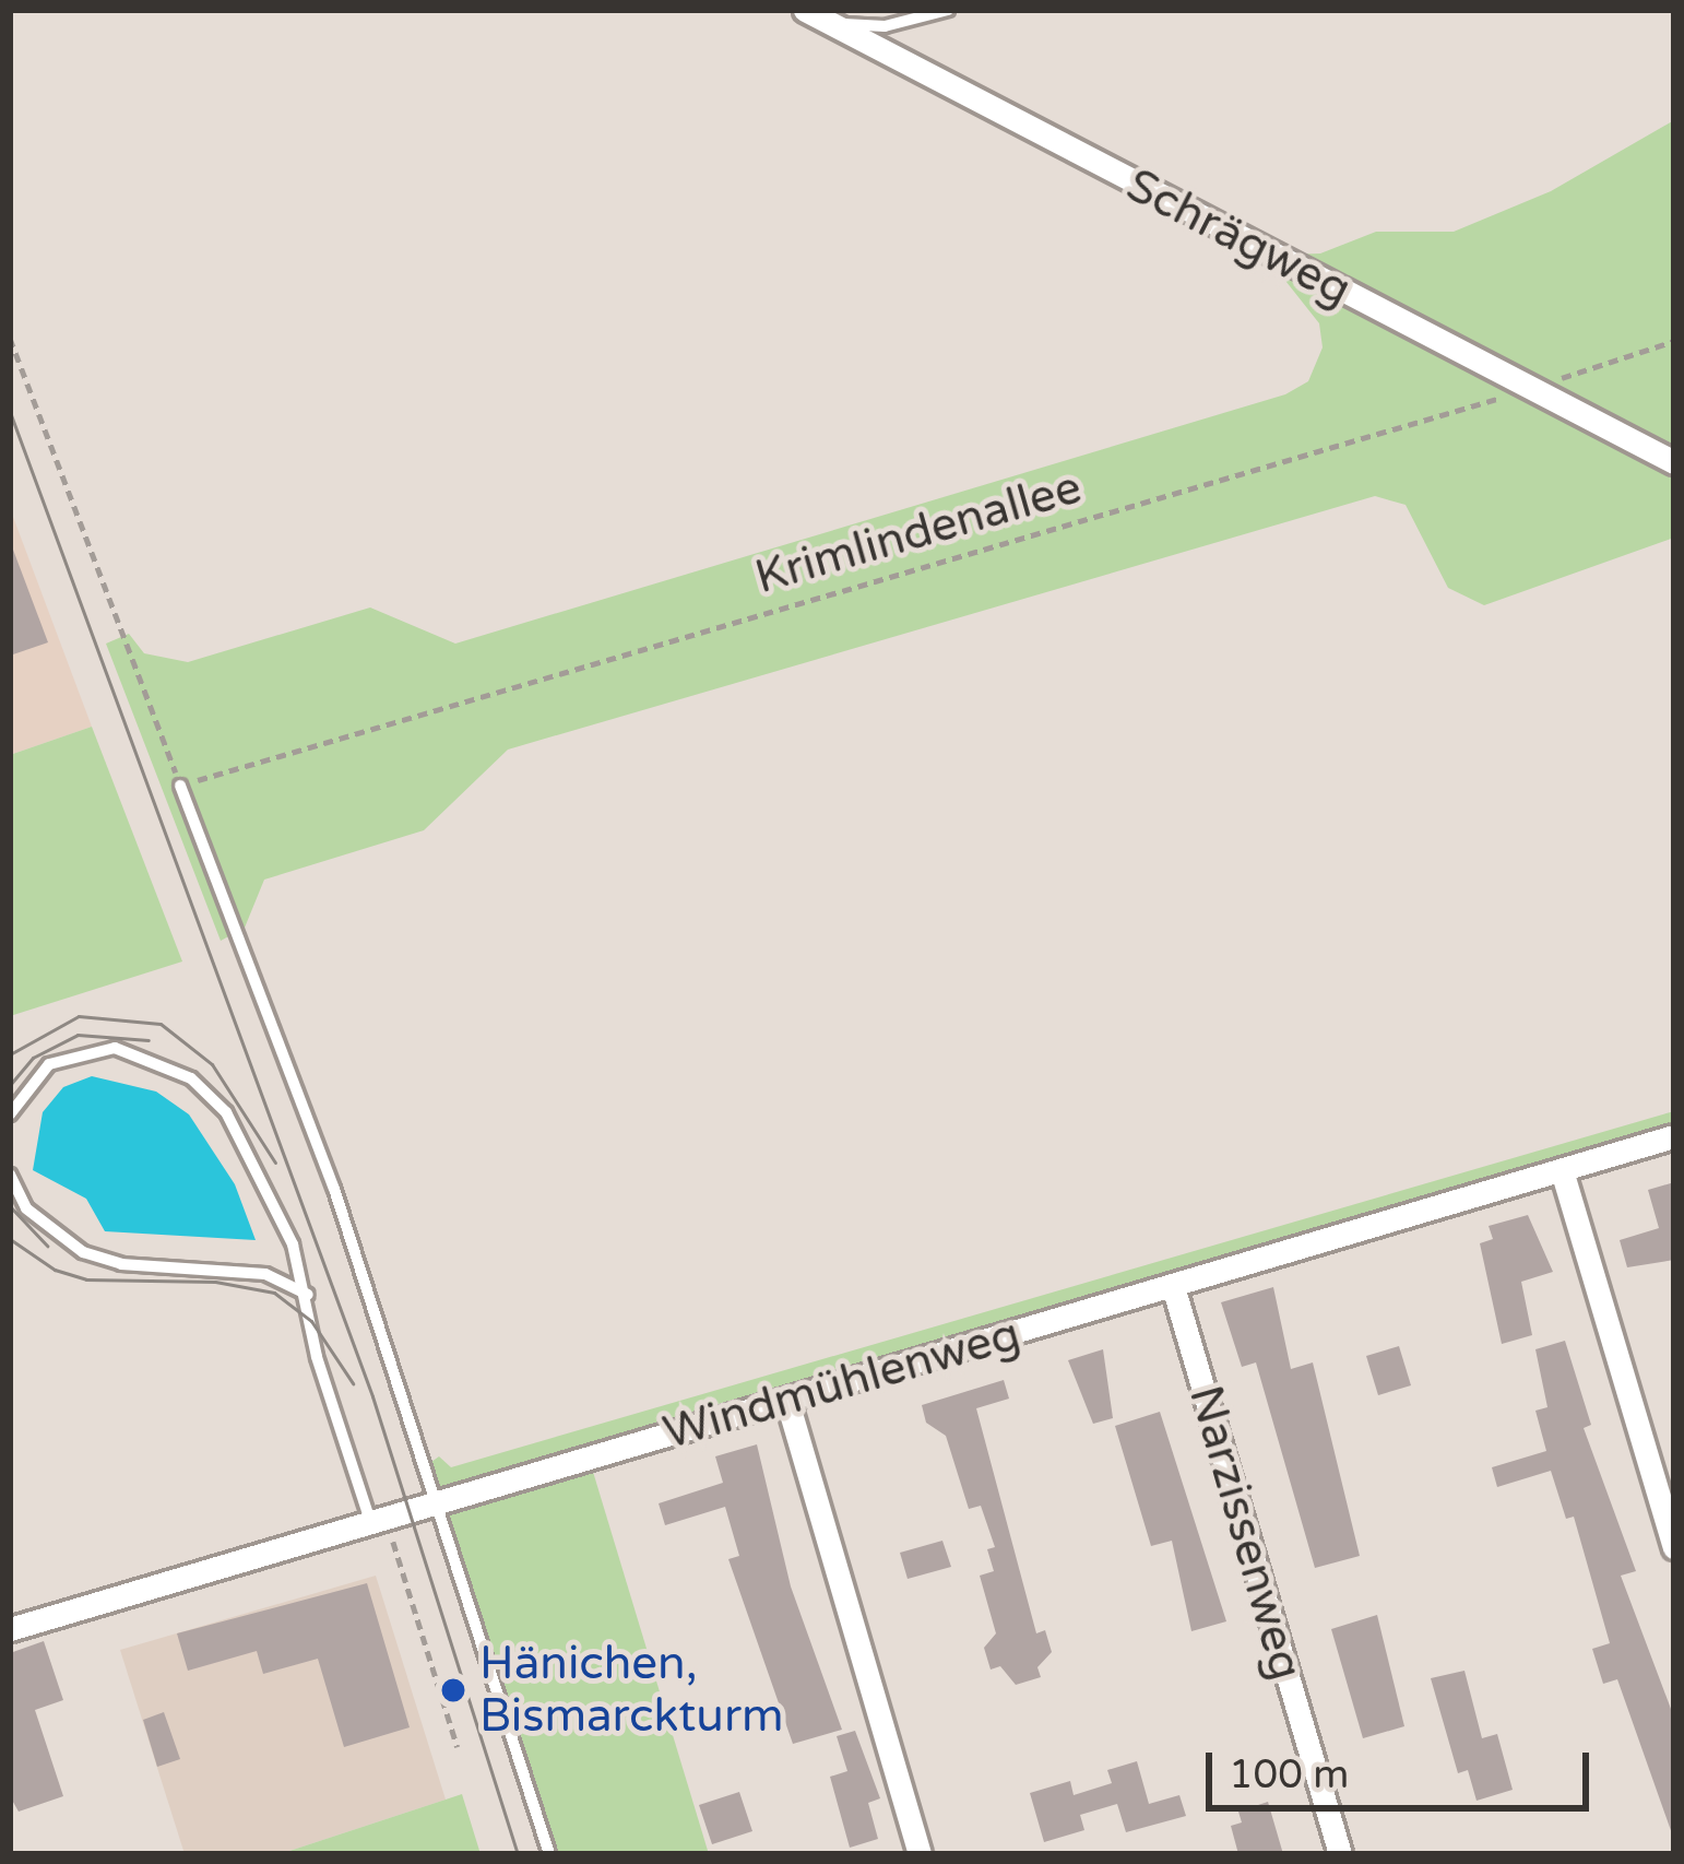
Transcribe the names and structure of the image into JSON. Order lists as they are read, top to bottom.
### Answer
{
  "streets": {
    "street": ["Schrägweg", "Windmühlenweg", "Narzissenweg"],
    "path": ["Krimlindenallee"]
  },
  "crossings": [
    ["Schrägweg", "Krimlindenallee"],
    ["Windmühlenweg", "Narzissenweg"]
  ],
  "places": ["Hänichen, Bismarckturm"],
  "scale_bar": "100 m"
}
